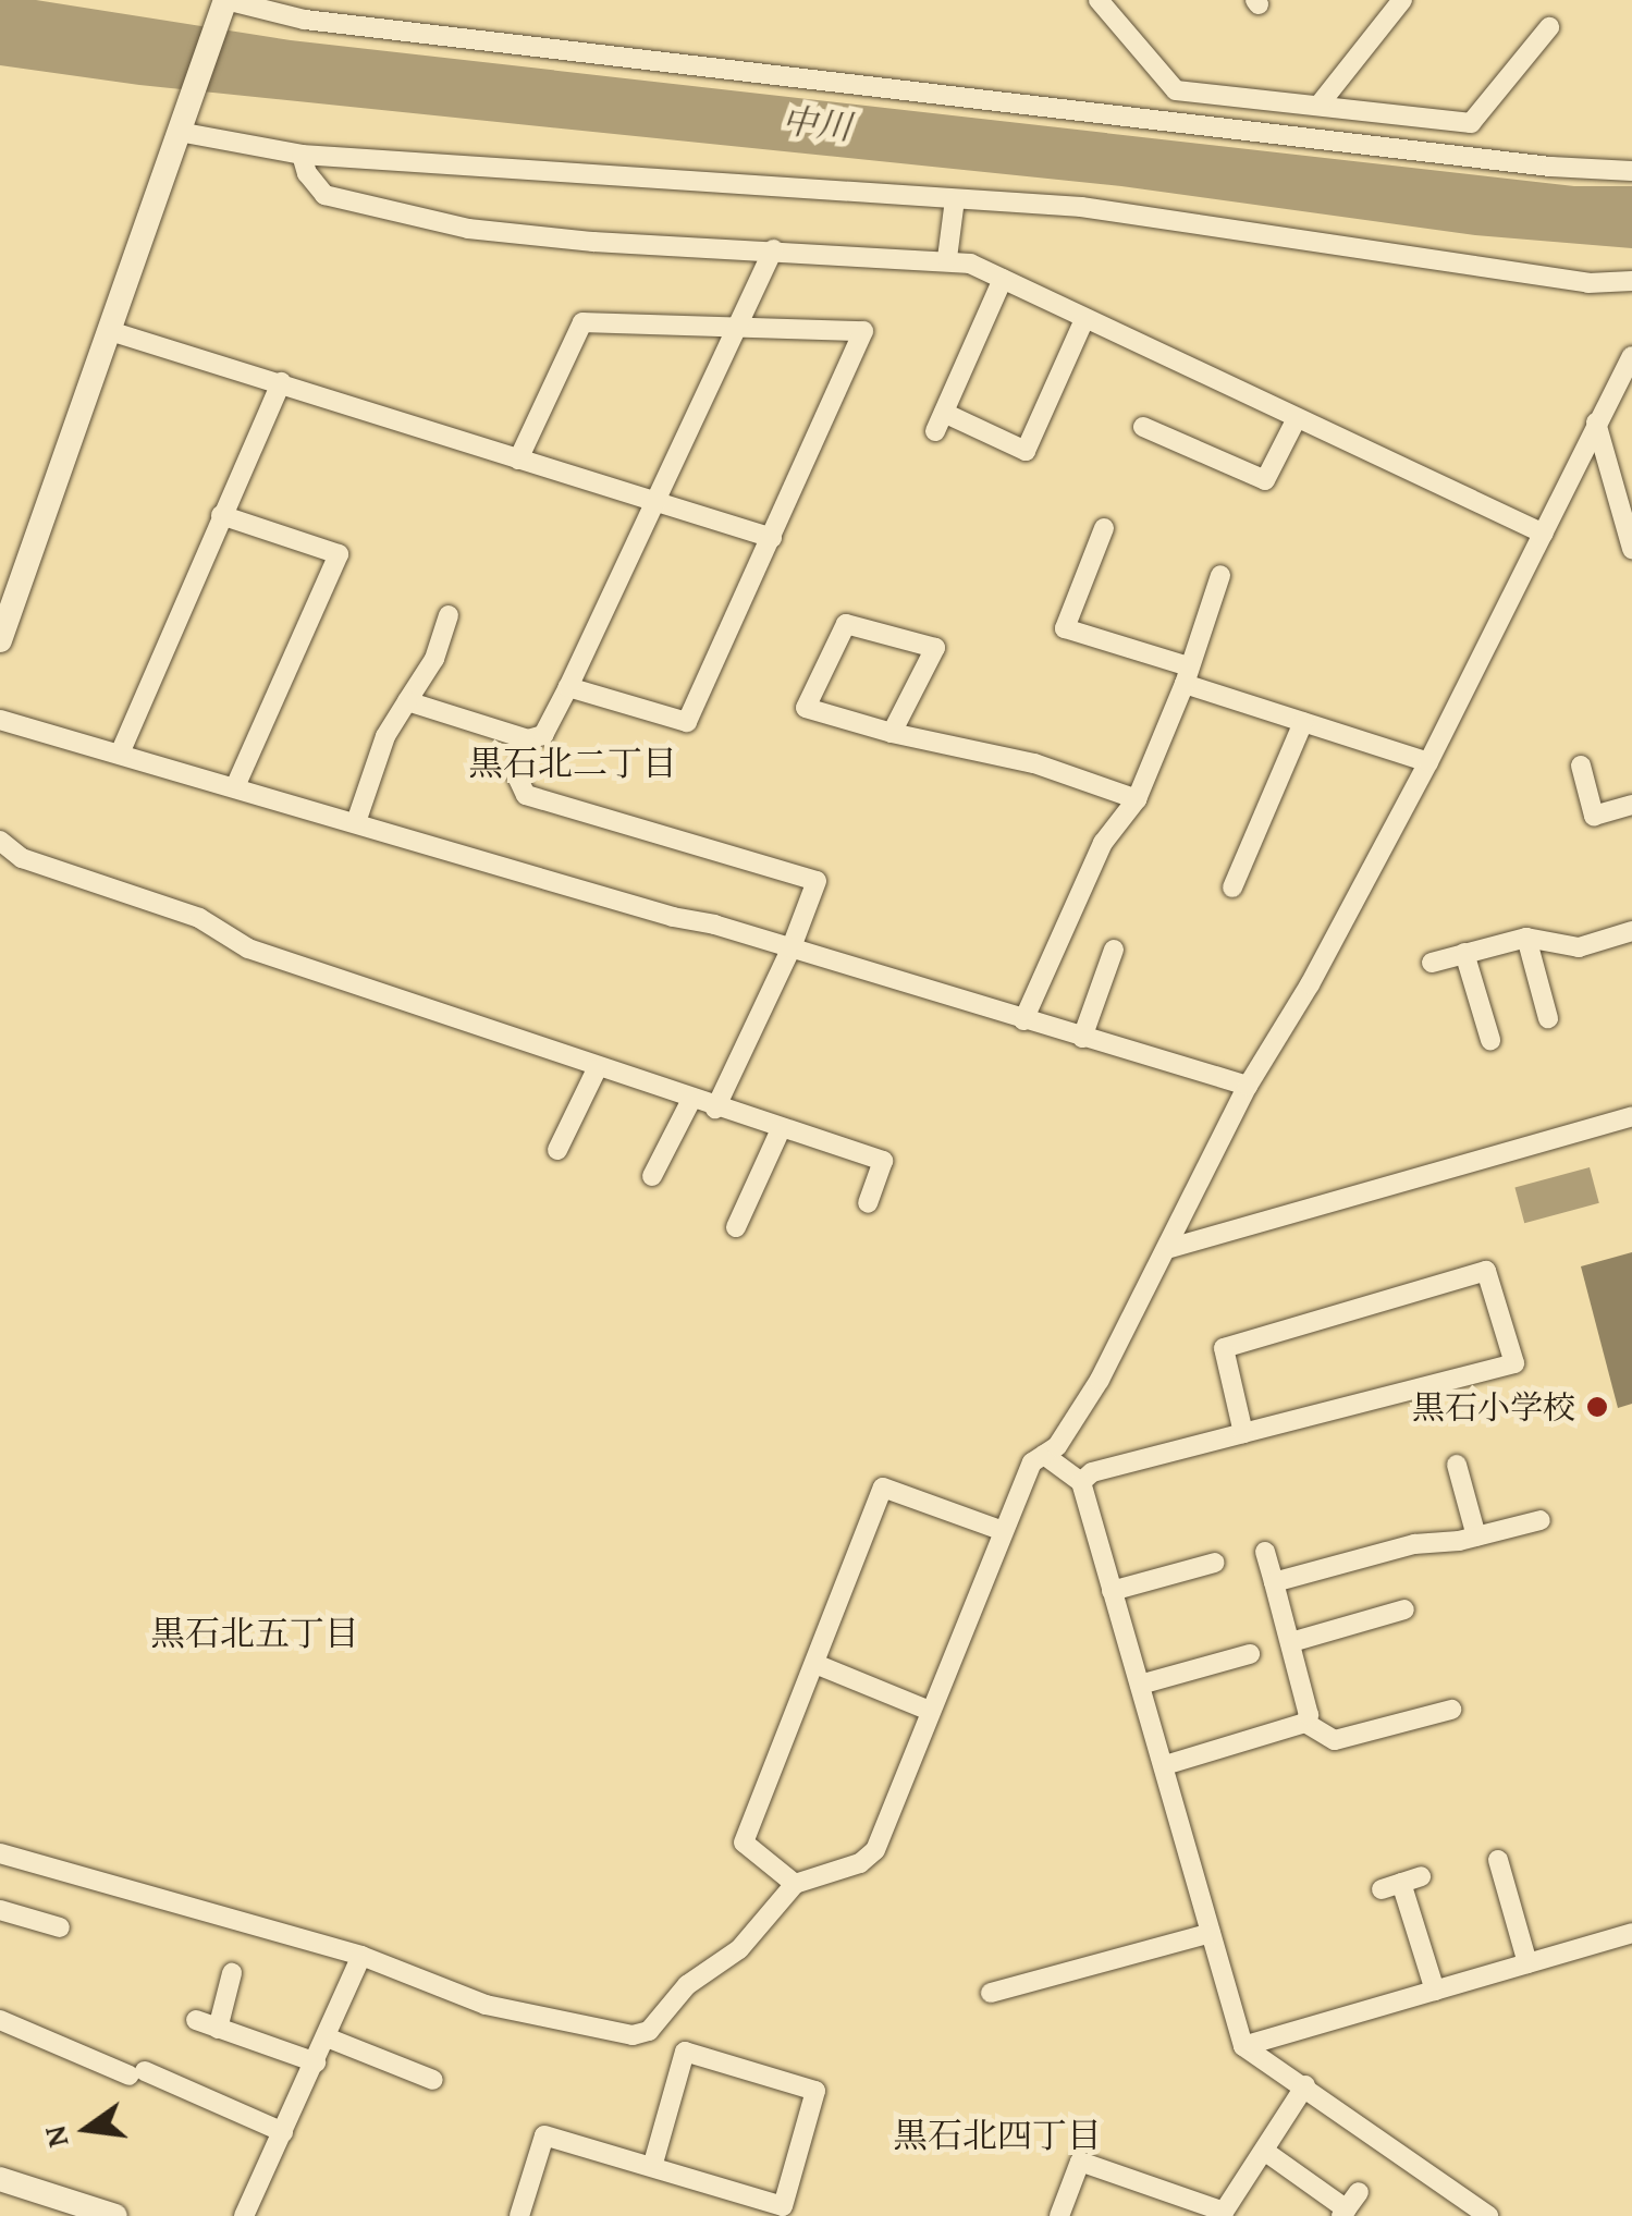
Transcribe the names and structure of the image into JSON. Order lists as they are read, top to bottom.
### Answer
{
  "districts": ["黒石北二丁目", "黒石北五丁目", "黒石北四丁目"],
  "water": ["中川"],
  "places": ["黒石小学校"],
  "north": "left"
}
